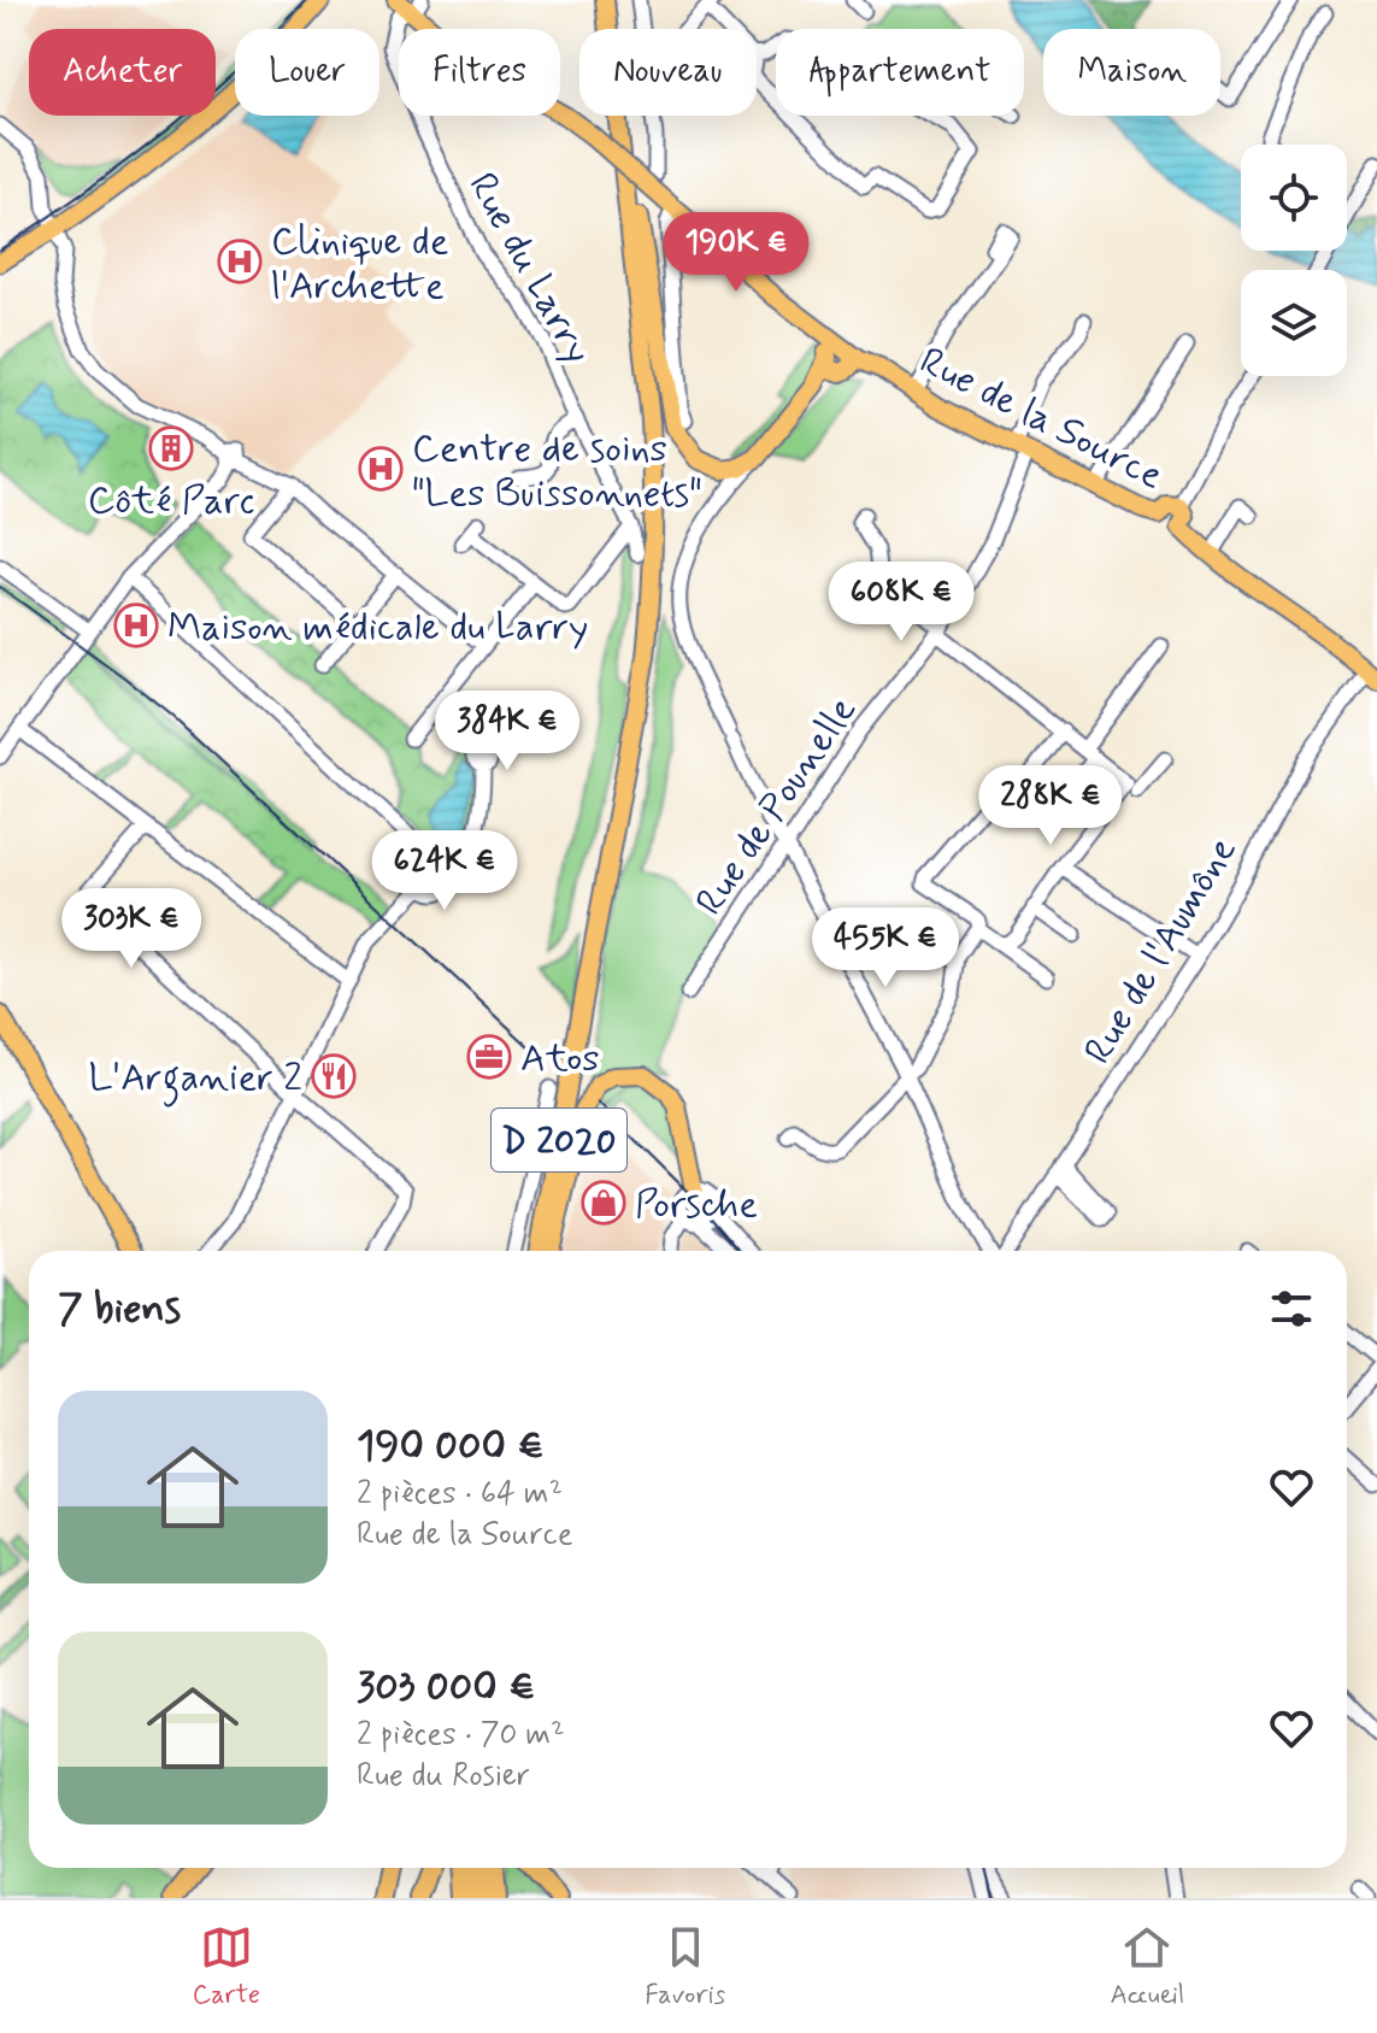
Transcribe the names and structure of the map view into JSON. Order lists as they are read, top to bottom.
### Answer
{
  "streets": {
    "main road": ["Rue de la Source", "D 2020"],
    "street": ["Rue du Larry", "Rue de Pounelle", "Rue de l'Aumône"]
  },
  "crossings": [
    ["Rue du Larry", "Rue de la Source"],
    ["Rue de la Source", "Rue de Pounelle"],
    ["Rue de la Source", "Rue de l'Aumône"]
  ],
  "places": {
    "hospital": ["Clinique de l'Archette", "Centre de soins \"Les Buissonnets\"", "Maison médicale du Larry"],
    "building": ["Côté Parc"],
    "office": ["Atos"],
    "restaurant": ["L'Arganier 2"],
    "shop": ["Porsche"]
  },
  "page": {
    "chip": [
      "Acheter",
      "Louer",
      "Filtres",
      "Nouveau",
      "Appartement",
      "Maison"
    ],
    "price": [
      "190K €",
      "608K €",
      "384K €",
      "288K €",
      "624K €",
      "303K €",
      "455K €"
    ],
    "heading": "7 biens",
    "list": [
      {
        "name": "190 000 €",
        "note": "2 pièces · 64 m² · Rue de la Source"
      },
      {
        "name": "303 000 €",
        "note": "2 pièces · 70 m² · Rue du Rosier"
      }
    ],
    "tabs": ["Carte", "Favoris", "Accueil"]
  }
}
